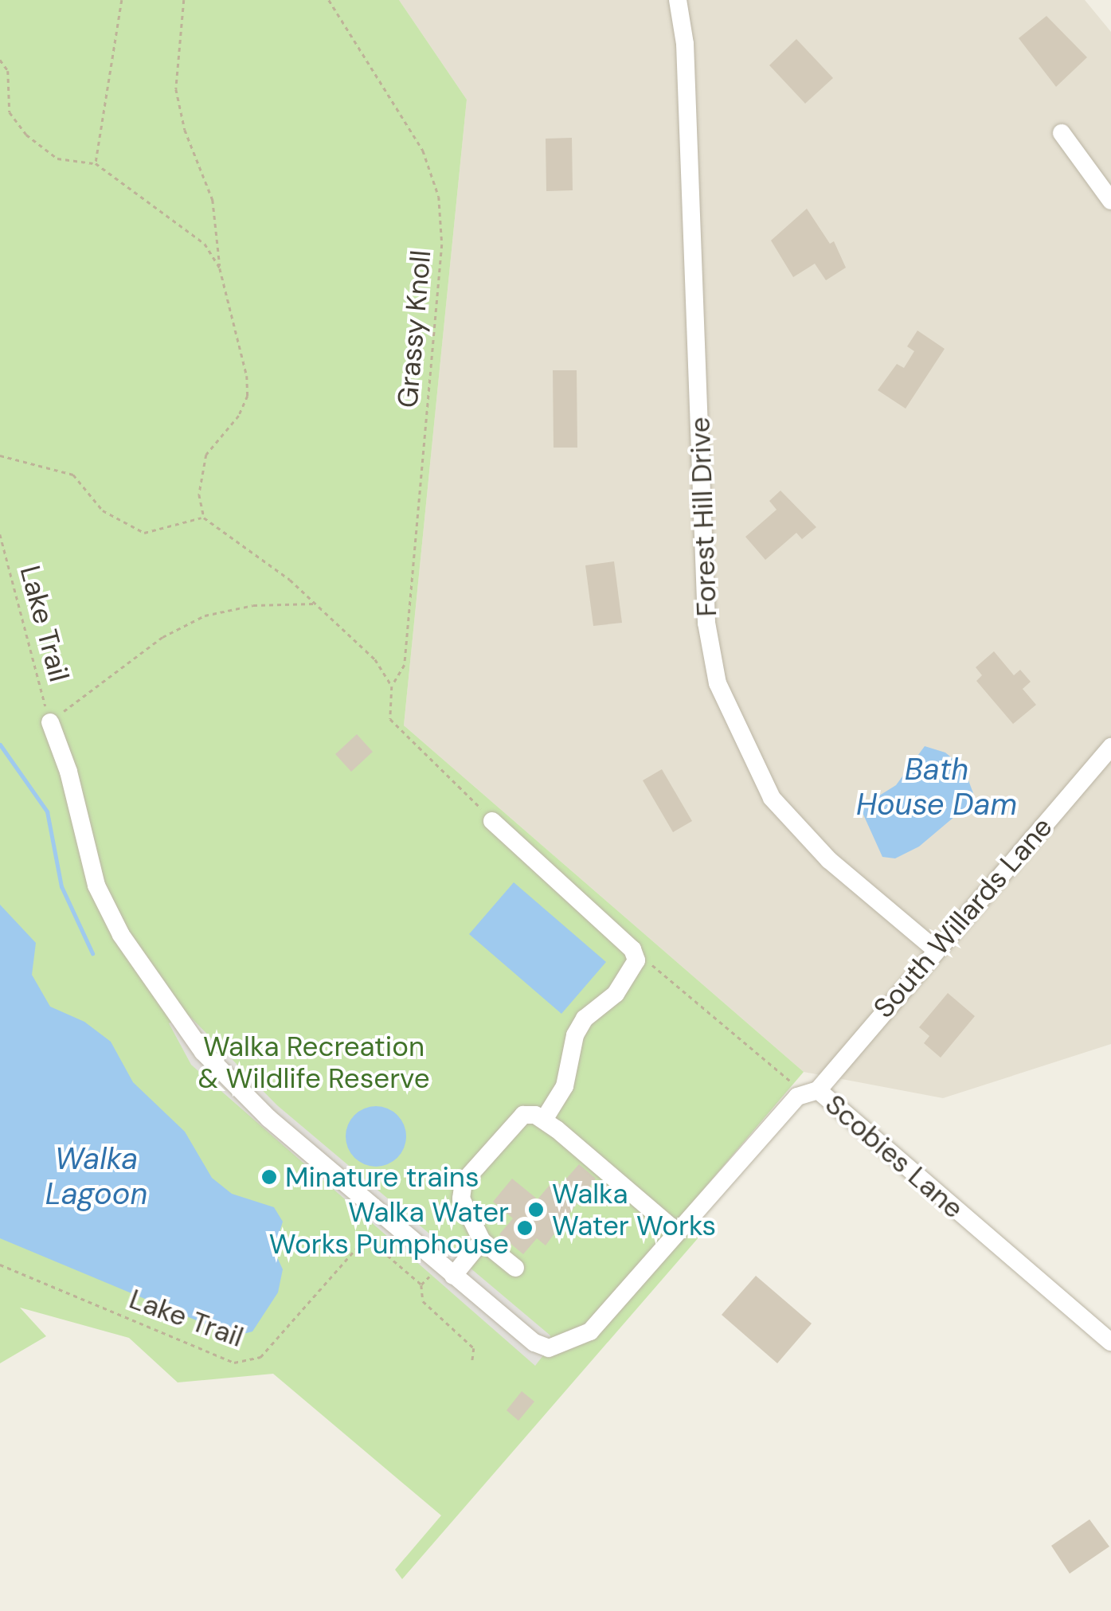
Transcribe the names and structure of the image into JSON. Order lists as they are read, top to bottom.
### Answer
{
  "streets": {
    "street": ["Forest Hill Drive", "South Willards Lane", "Scobies Lane"],
    "path": ["Grassy Knoll", "Lake Trail"]
  },
  "crossings": [
    ["Forest Hill Drive", "South Willards Lane"],
    ["South Willards Lane", "Scobies Lane"]
  ],
  "water": ["Bath House Dam", "Walka Lagoon"],
  "parks": ["Walka Recreation & Wildlife Reserve"],
  "places": ["Minature trains", "Walka Water Works", "Walka Water Works Pumphouse"]
}
